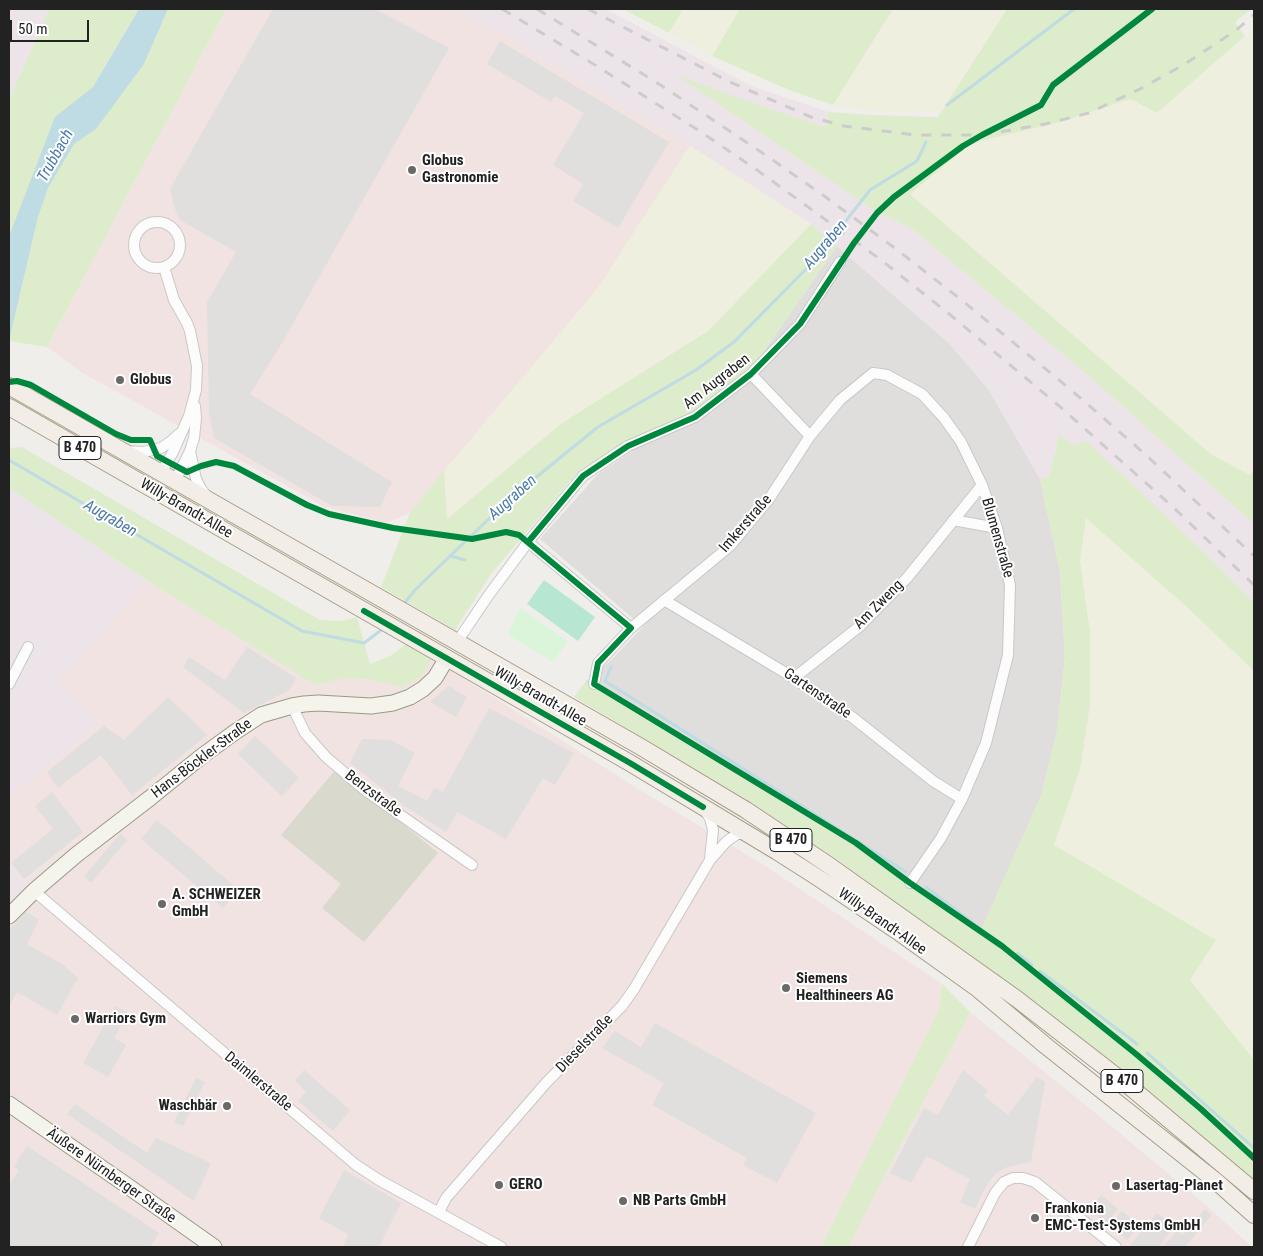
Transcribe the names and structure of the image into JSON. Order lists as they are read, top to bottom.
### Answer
{
  "streets": {
    "main road": ["B 470", "Willy-Brandt-Allee"],
    "street": [
      "Am Augraben",
      "Imkerstraße",
      "Blumenstraße",
      "Am Zweng",
      "Gartenstraße",
      "Hans-Böckler-Straße",
      "Benzstraße",
      "Dieselstraße",
      "Daimlerstraße",
      "Äußere Nürnberger Straße"
    ]
  },
  "crossings": [
    ["Am Augraben", "Willy-Brandt-Allee"],
    ["Willy-Brandt-Allee", "Hans-Böckler-Straße"],
    ["Willy-Brandt-Allee", "Dieselstraße"],
    ["Imkerstraße", "Blumenstraße"],
    ["Imkerstraße", "Gartenstraße"],
    ["Blumenstraße", "Am Zweng"],
    ["Blumenstraße", "Gartenstraße"],
    ["Am Zweng", "Gartenstraße"],
    ["Hans-Böckler-Straße", "Benzstraße"],
    ["Hans-Böckler-Straße", "Daimlerstraße"],
    ["Dieselstraße", "Daimlerstraße"]
  ],
  "water": ["Trubbach", "Augraben"],
  "places": [
    "Globus Gastronomie",
    "Globus",
    "A. SCHWEIZER GmbH",
    "Siemens Healthineers AG",
    "Warriors Gym",
    "Waschbär",
    "GERO",
    "Lasertag-Planet",
    "NB Parts GmbH",
    "Frankonia EMC-Test-Systems GmbH"
  ],
  "scale_bar": "50 m"
}
